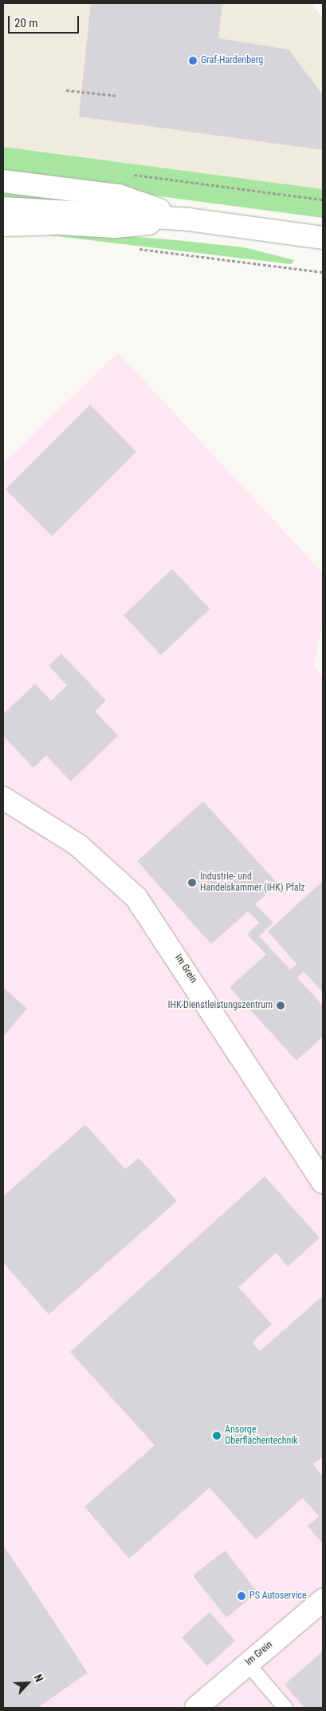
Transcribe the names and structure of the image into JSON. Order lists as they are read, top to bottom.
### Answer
{
  "streets": {
    "street": ["Im Grein"]
  },
  "places": [
    "Graf-Hardenberg",
    "Industrie- und Handelskammer (IHK) Pfalz",
    "IHK-Dienstleistungszentrum",
    "Ansorge Oberflächentechnik",
    "PS Autoservice"
  ],
  "scale_bar": "20 m",
  "north": "top right"
}
